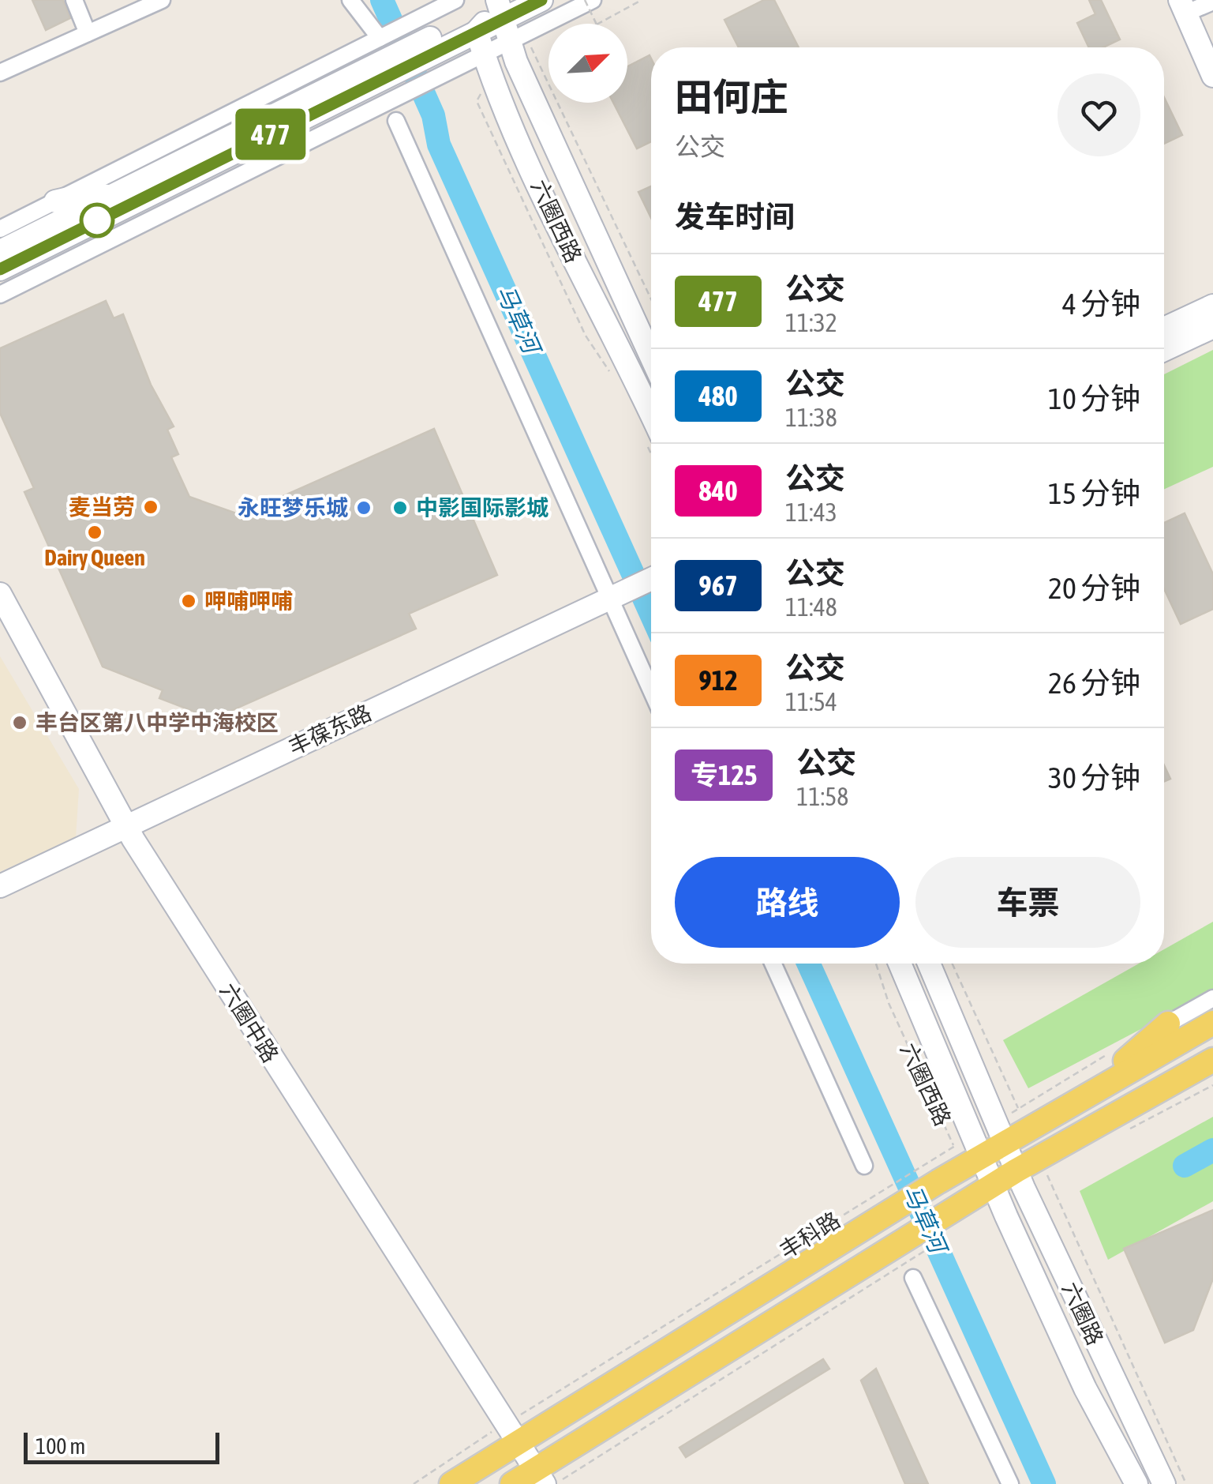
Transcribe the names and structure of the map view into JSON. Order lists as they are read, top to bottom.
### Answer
{
  "streets": {
    "main road": [
      "六圈西路",
      "丰葆东路",
      "六圈中路",
      "丰科路",
      "六圈路"
    ]
  },
  "crossings": [
    ["六圈西路", "丰科路"],
    ["六圈西路", "六圈路"],
    ["丰葆东路", "六圈中路"],
    ["六圈中路", "丰科路"],
    ["丰科路", "六圈路"]
  ],
  "water": ["马草河"],
  "places": [
    "麦当劳",
    "永旺梦乐城",
    "中影国际影城",
    "Dairy Queen",
    "呷哺呷哺",
    "丰台区第八中学中海校区"
  ],
  "lines": ["bus line 477"],
  "scale_bar": "100 m",
  "north": "top right",
  "page": {
    "on_map": "477",
    "heading": [
      ["田何庄", "公交"],
      "发车时间"
    ],
    "list": [
      {
        "mark": "477",
        "name": "公交",
        "note": "11:32",
        "value": "4 分钟"
      },
      {
        "mark": "480",
        "name": "公交",
        "note": "11:38",
        "value": "10 分钟"
      },
      {
        "mark": "840",
        "name": "公交",
        "note": "11:43",
        "value": "15 分钟"
      },
      {
        "mark": "967",
        "name": "公交",
        "note": "11:48",
        "value": "20 分钟"
      },
      {
        "mark": "912",
        "name": "公交",
        "note": "11:54",
        "value": "26 分钟"
      },
      {
        "mark": "专125",
        "name": "公交",
        "note": "11:58",
        "value": "30 分钟"
      }
    ],
    "buttons": ["路线", "车票"],
    "scale": "100 m"
  }
}
